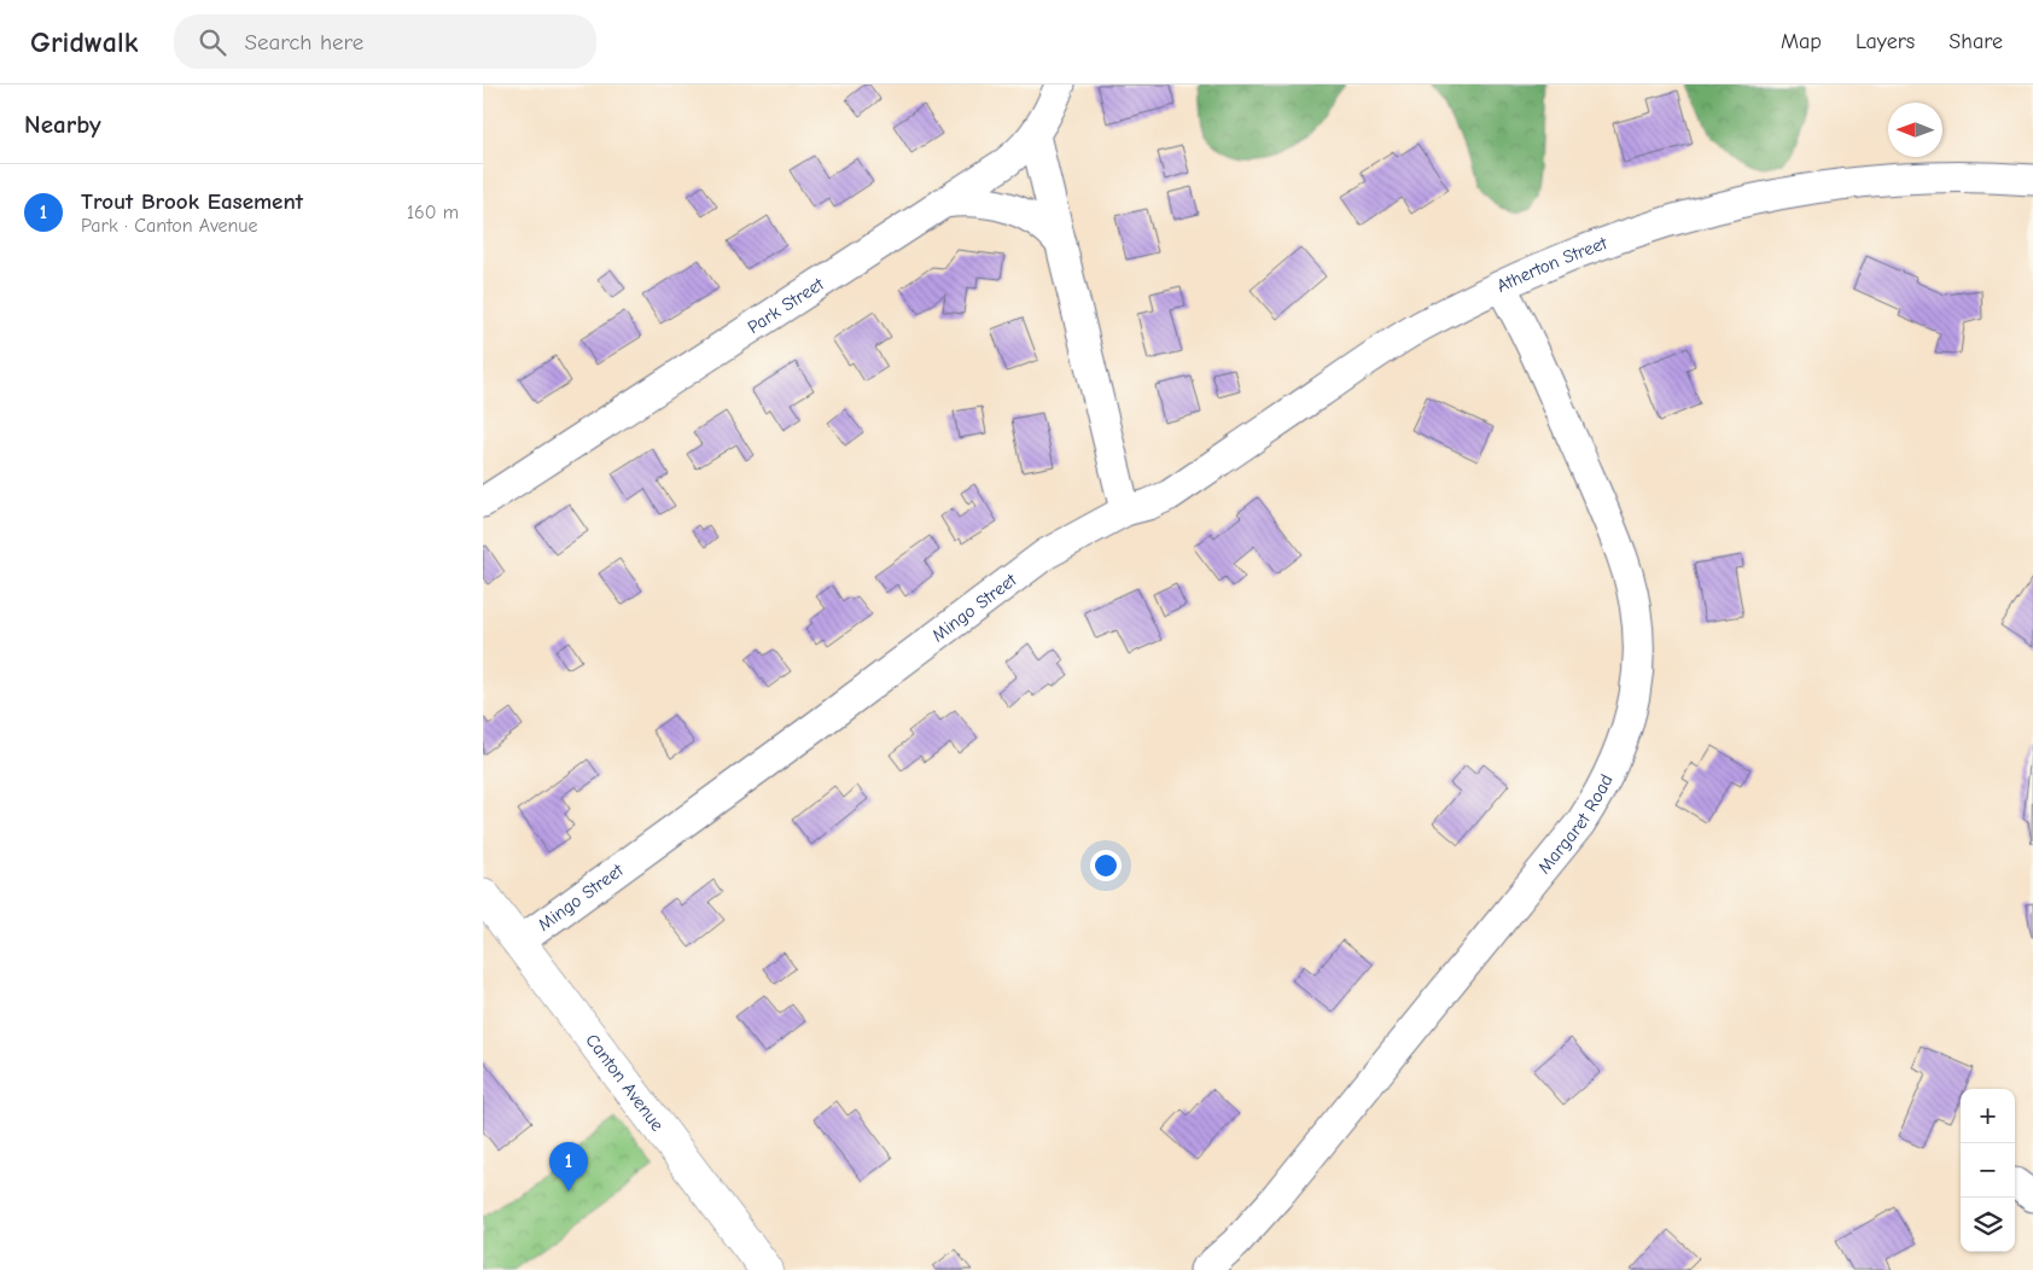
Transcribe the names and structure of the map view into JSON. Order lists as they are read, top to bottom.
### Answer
{
  "streets": {
    "main road": ["Canton Avenue"],
    "street": [
      "Atherton Street",
      "Park Street",
      "Mingo Street",
      "Margaret Road"
    ]
  },
  "crossings": [
    ["Atherton Street", "Mingo Street"],
    ["Atherton Street", "Margaret Road"],
    ["Mingo Street", "Canton Avenue"]
  ],
  "north": "left",
  "page": {
    "header": "Gridwalk",
    "search": "Search here",
    "nav": ["Map", "Layers", "Share"],
    "heading": "Nearby",
    "list": [
      {
        "mark": "1",
        "name": "Trout Brook Easement",
        "note": "Park · Canton Avenue",
        "value": "160 m"
      }
    ],
    "map_buttons": ["+", "−"],
    "pins": "1"
  }
}
